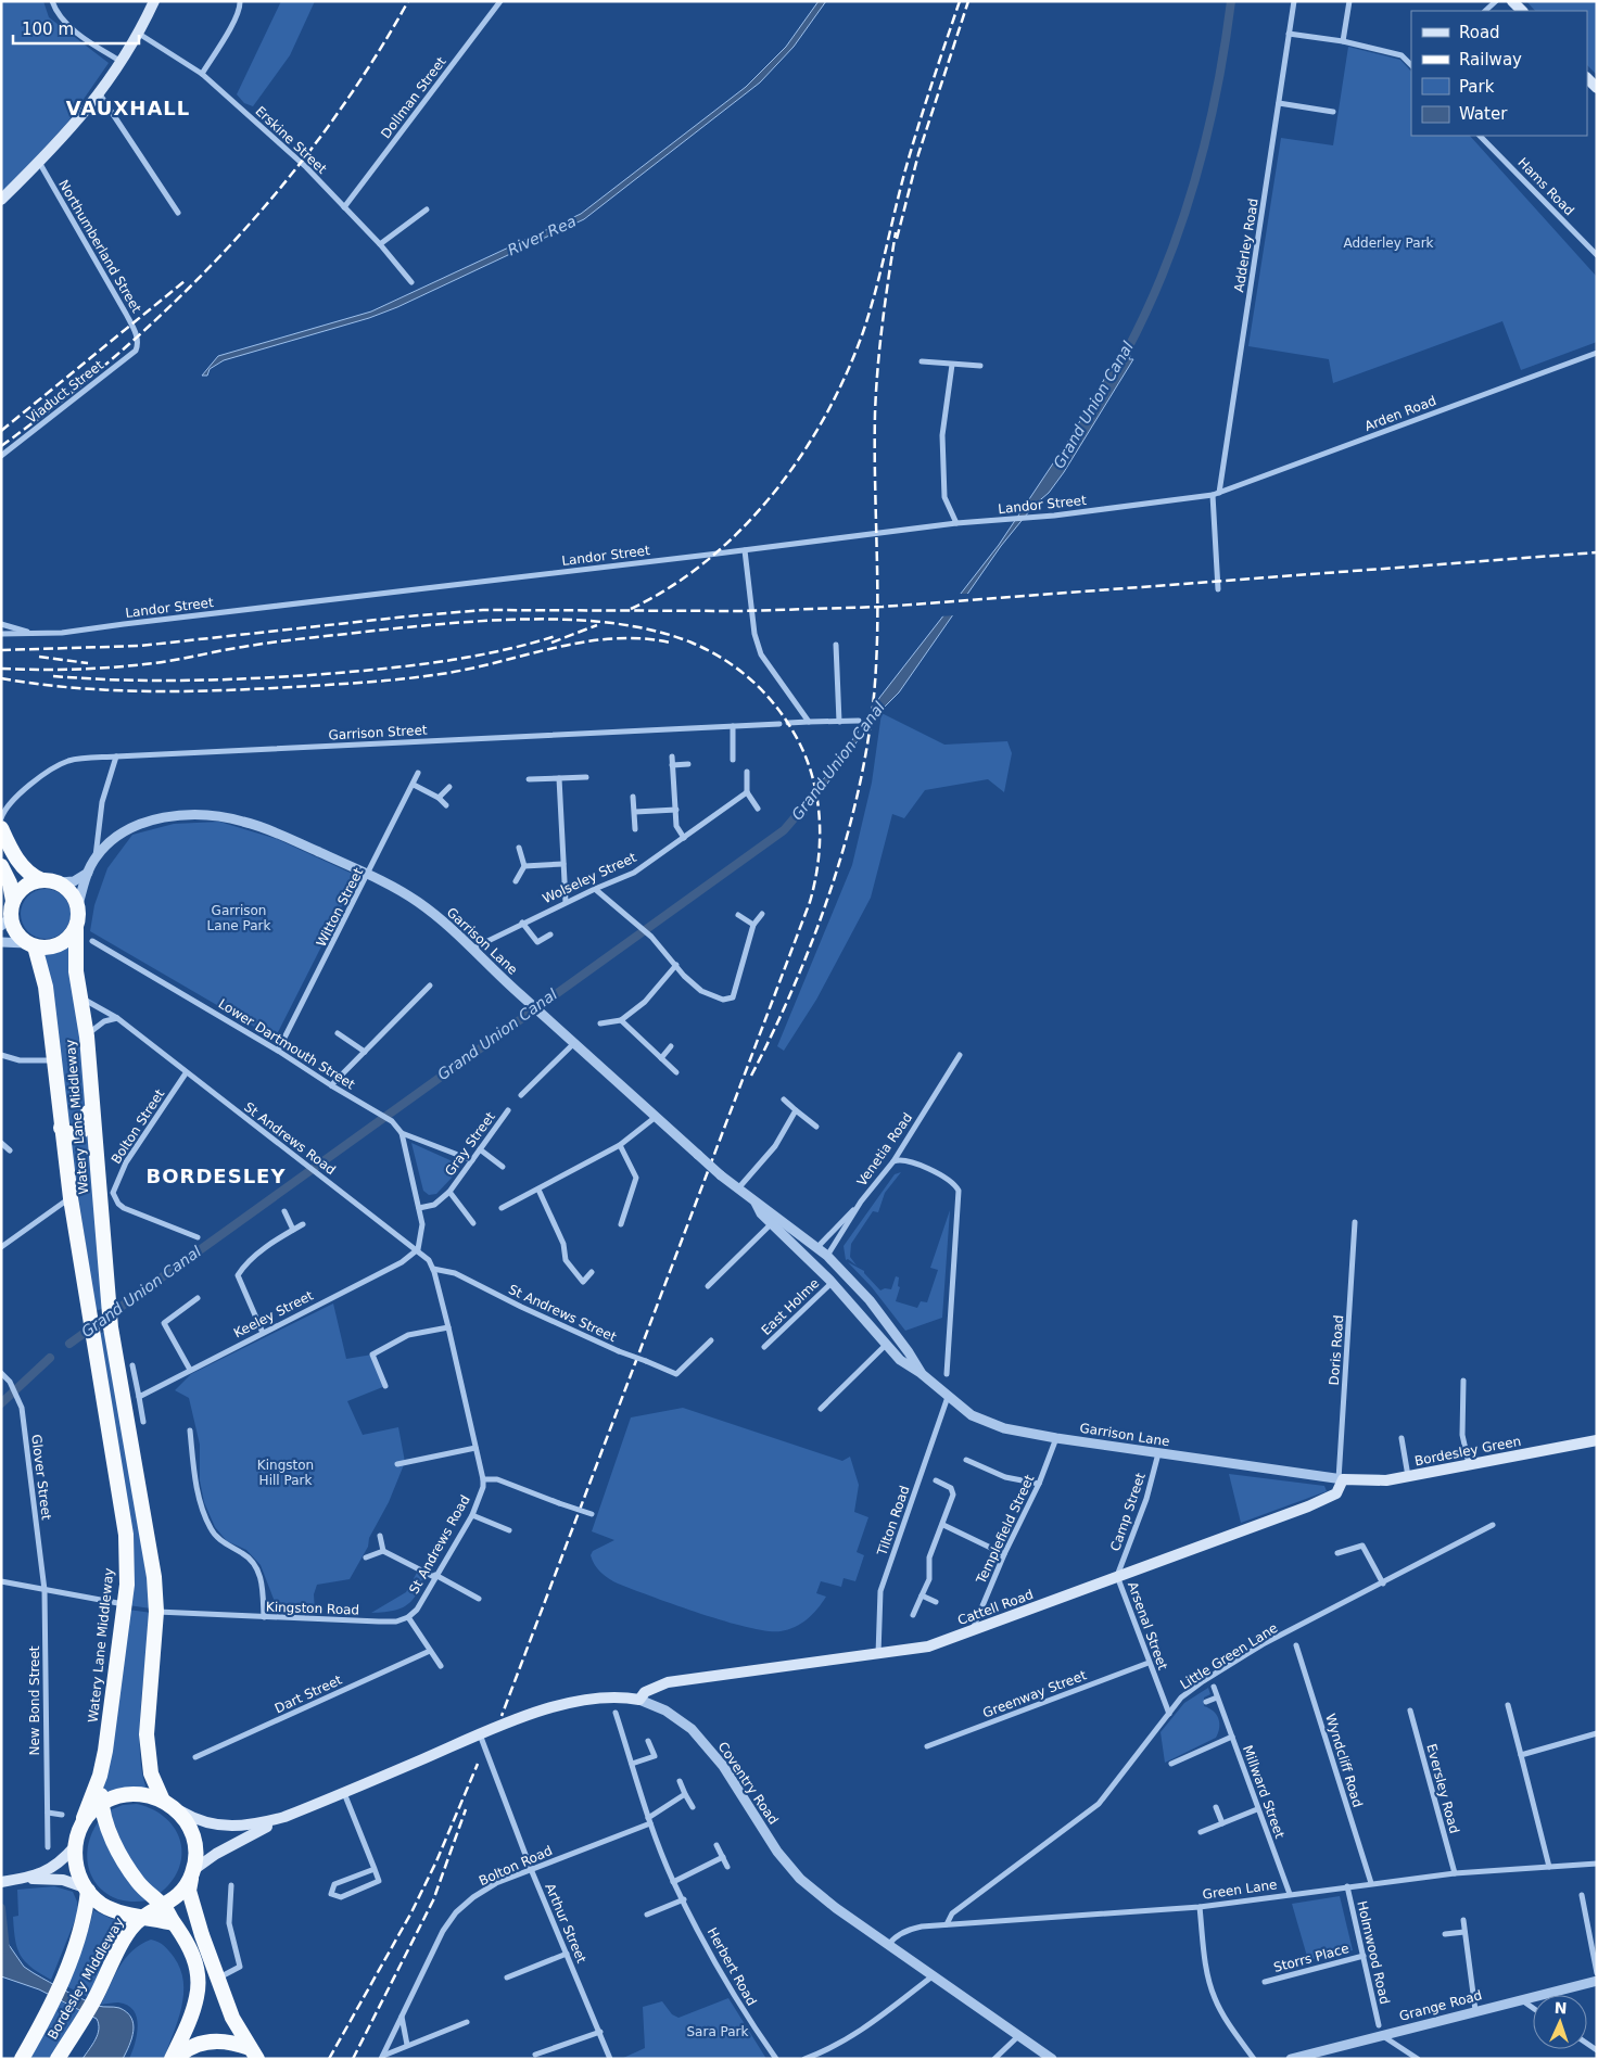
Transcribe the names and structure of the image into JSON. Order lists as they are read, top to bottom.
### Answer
{
  "streets": {
    "highway": ["Watery Lane Middleway", "Bordesley Middleway"],
    "main road": ["Bordesley Green", "Cattell Road", "Coventry Road"],
    "street": [
      "Dollman Street",
      "Erskine Street",
      "Hams Road",
      "Adderley Road",
      "Northumberland Street",
      "Viaduct Street",
      "Arden Road",
      "Landor Street",
      "Garrison Street",
      "Wolseley Street",
      "Witton Street",
      "Garrison Lane",
      "Lower Dartmouth Street",
      "Bolton Street",
      "St Andrews Road",
      "Gray Street",
      "Venetia Road",
      "East Holme",
      "St Andrews Street",
      "Keeley Street",
      "Doris Road",
      "Glover Street",
      "Camp Street",
      "Tilton Road",
      "Templefield Street",
      "Kingston Road",
      "Arsenal Street",
      "Little Green Lane",
      "Dart Street",
      "Greenway Street",
      "New Bond Street",
      "Wyndcliff Road",
      "Eversley Road",
      "Millward Street",
      "Bolton Road",
      "Green Lane",
      "Arthur Street",
      "Holmwood Road",
      "Storrs Place",
      "Herbert Road",
      "Grange Road"
    ]
  },
  "crossings": [
    ["Dollman Street", "Erskine Street"],
    ["Adderley Road", "Arden Road"],
    ["Northumberland Street", "Viaduct Street"],
    ["Arden Road", "Landor Street"],
    ["Wolseley Street", "Garrison Lane"],
    ["Witton Street", "Garrison Lane"],
    ["Witton Street", "Lower Dartmouth Street"],
    ["Garrison Lane", "Watery Lane Middleway"],
    ["Garrison Lane", "Venetia Road"],
    ["Garrison Lane", "East Holme"],
    ["Garrison Lane", "Doris Road"],
    ["Garrison Lane", "Bordesley Green"],
    ["Garrison Lane", "Camp Street"],
    ["Garrison Lane", "Tilton Road"],
    ["Garrison Lane", "Templefield Street"],
    ["Garrison Lane", "Cattell Road"],
    ["Lower Dartmouth Street", "Gray Street"],
    ["Watery Lane Middleway", "St Andrews Road"],
    ["Watery Lane Middleway", "Kingston Road"],
    ["Bolton Street", "St Andrews Road"],
    ["St Andrews Road", "St Andrews Street"],
    ["St Andrews Road", "Keeley Street"],
    ["St Andrews Road", "Kingston Road"],
    ["Doris Road", "Bordesley Green"],
    ["Doris Road", "Cattell Road"],
    ["Bordesley Green", "Cattell Road"],
    ["Glover Street", "New Bond Street"],
    ["Camp Street", "Cattell Road"],
    ["Camp Street", "Arsenal Street"],
    ["Tilton Road", "Cattell Road"],
    ["Templefield Street", "Cattell Road"],
    ["Cattell Road", "Arsenal Street"],
    ["Cattell Road", "Coventry Road"],
    ["Arsenal Street", "Little Green Lane"],
    ["Arsenal Street", "Greenway Street"],
    ["Little Green Lane", "Green Lane"],
    ["Wyndcliff Road", "Green Lane"],
    ["Coventry Road", "Green Lane"],
    ["Coventry Road", "Arthur Street"],
    ["Eversley Road", "Green Lane"],
    ["Millward Street", "Green Lane"],
    ["Bolton Road", "Arthur Street"],
    ["Bolton Road", "Herbert Road"],
    ["Green Lane", "Holmwood Road"],
    ["Holmwood Road", "Storrs Place"]
  ],
  "districts": ["VAUXHALL", "BORDESLEY"],
  "water": ["River Rea", "Grand Union Canal"],
  "parks": [
    "Adderley Park",
    "Garrison Lane Park",
    "Kingston Hill Park",
    "Sara Park"
  ],
  "legend": [
    "Road",
    "Railway",
    "Park",
    "Water"
  ],
  "scale_bar": "100 m",
  "north": "top"
}
